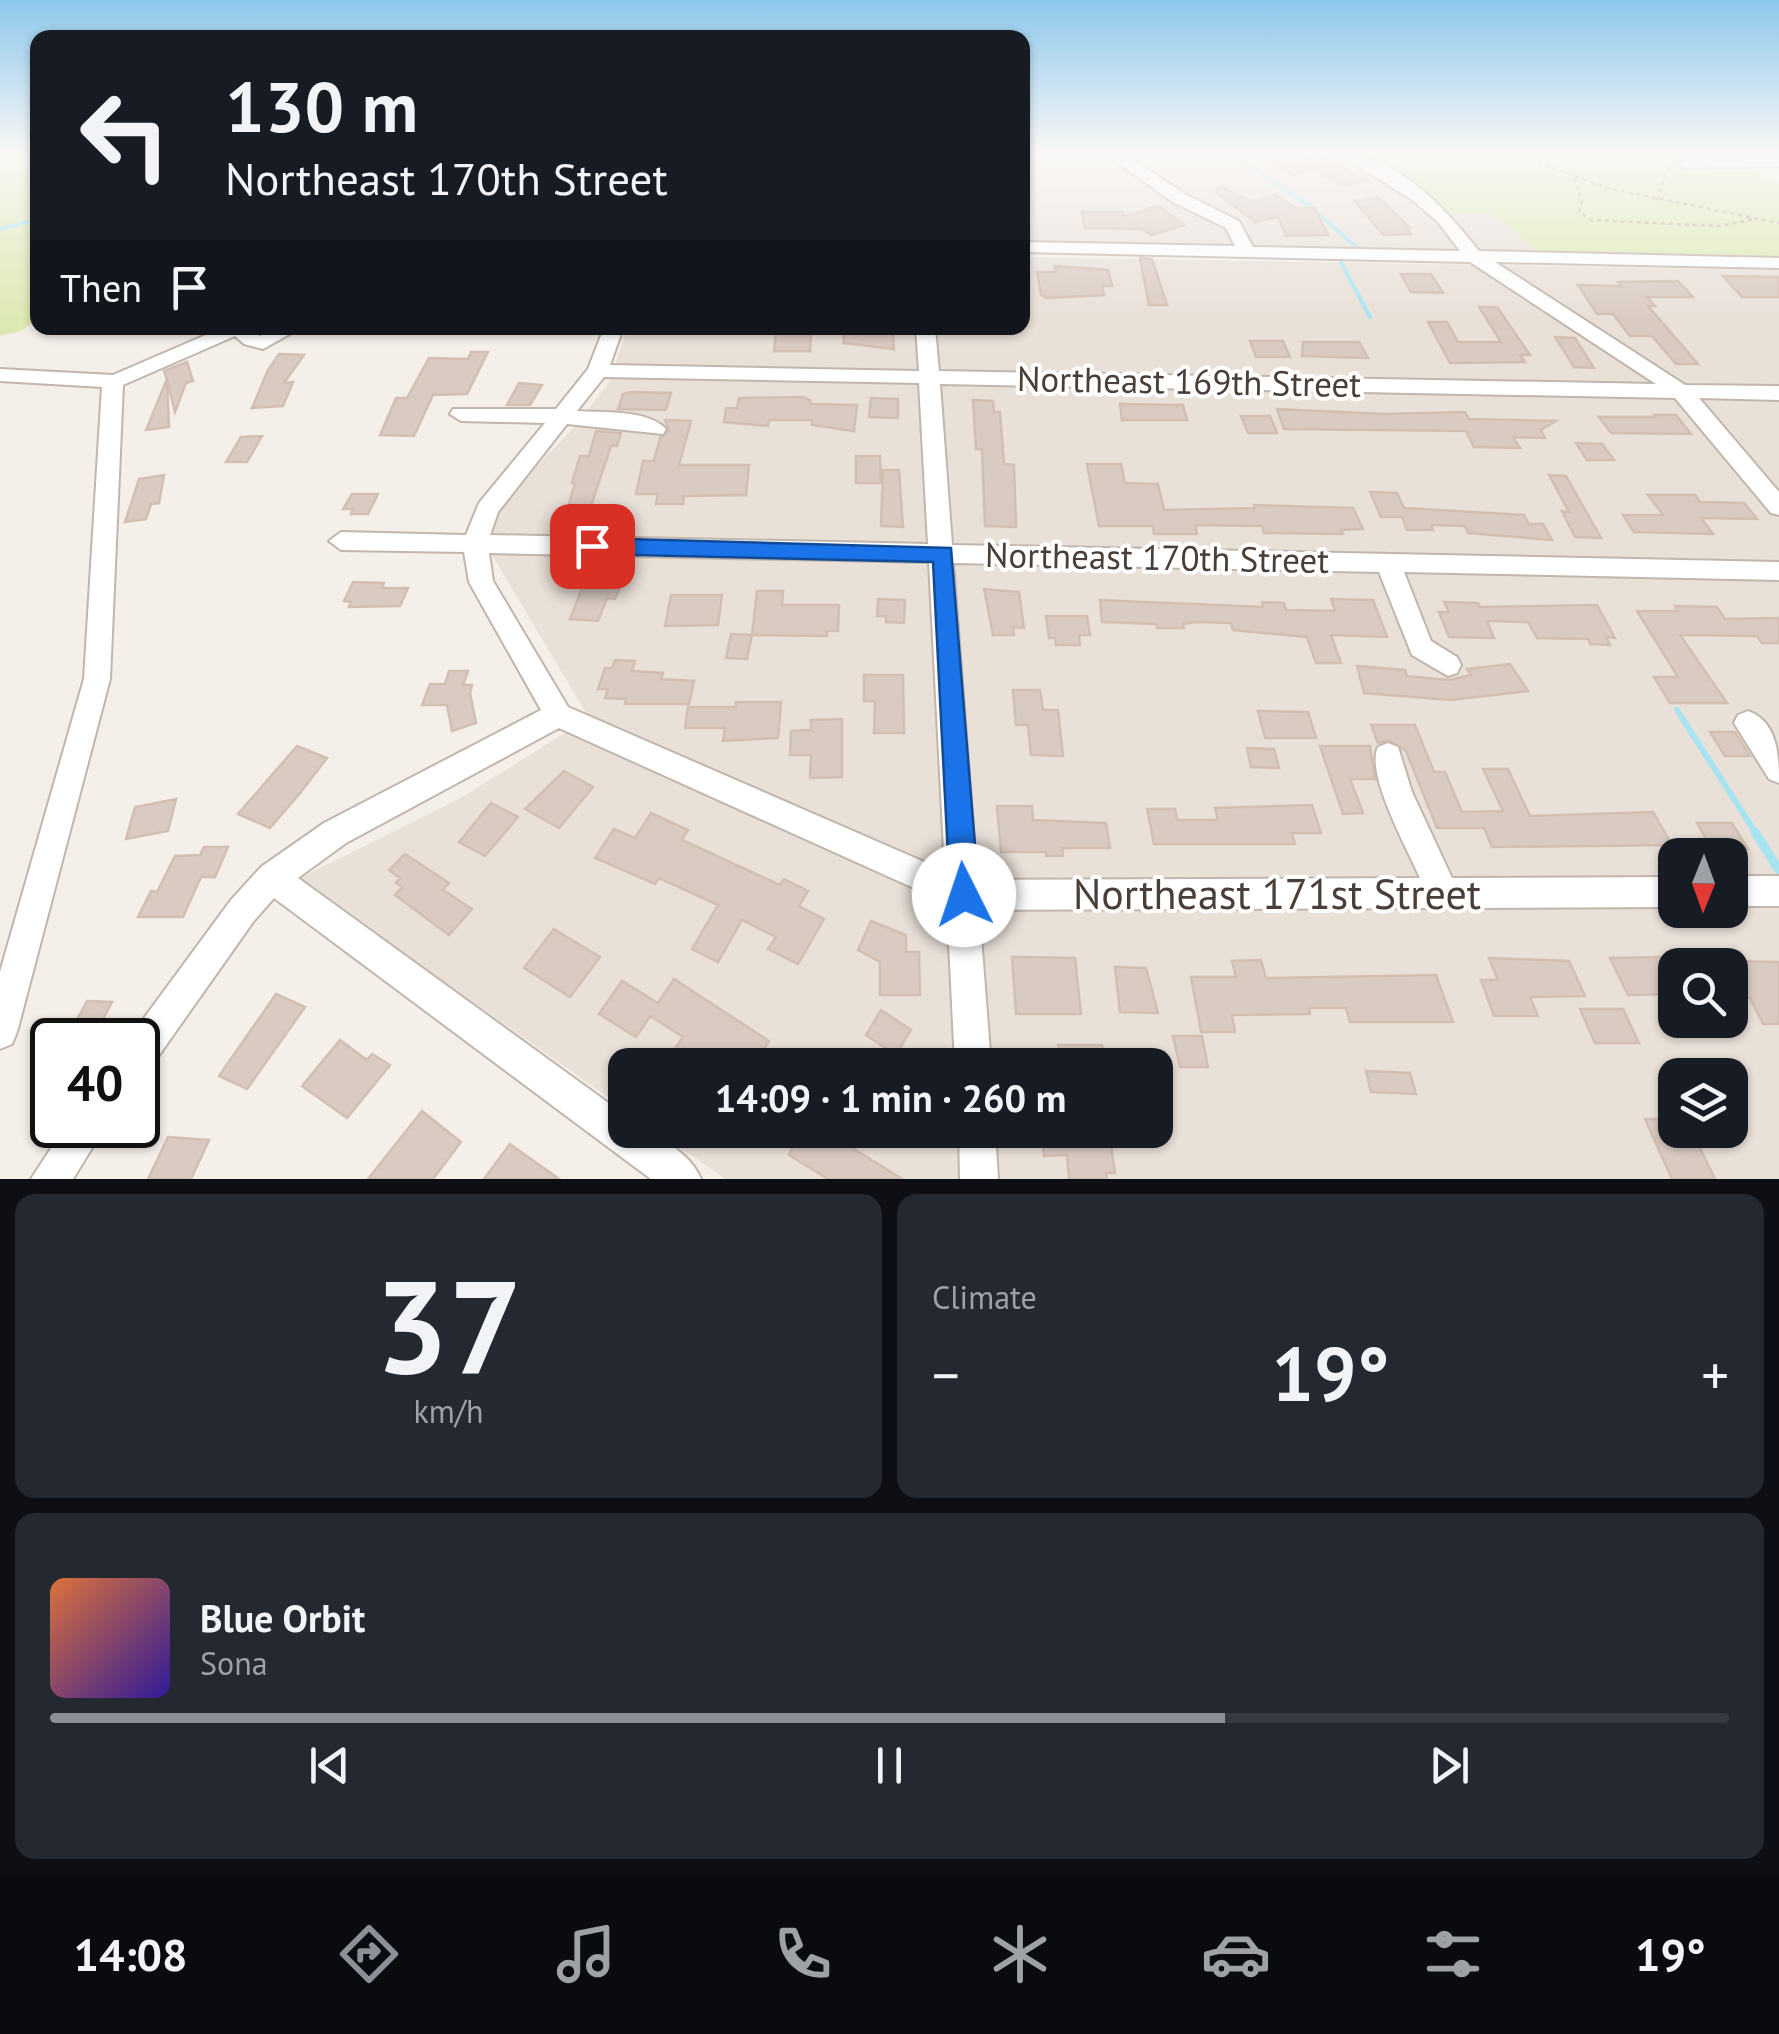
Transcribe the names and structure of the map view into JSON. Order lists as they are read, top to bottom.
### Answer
{
  "streets": {
    "street": ["Northeast 169th Street", "Northeast 170th Street", "Northeast 171st Street"]
  },
  "north": "bottom",
  "page": {
    "turn": ["130 m", "Northeast 170th Street"],
    "then": "Then",
    "limit": "40",
    "trip": "14:09 · 1 min · 260 m",
    "tile": [
      ["37", "km/h"],
      "Climate"
    ],
    "heat": ["−", "19°", "+"],
    "song": ["Blue Orbit", "Sona"],
    "tabs": ["14:08", "19°"]
  }
}
